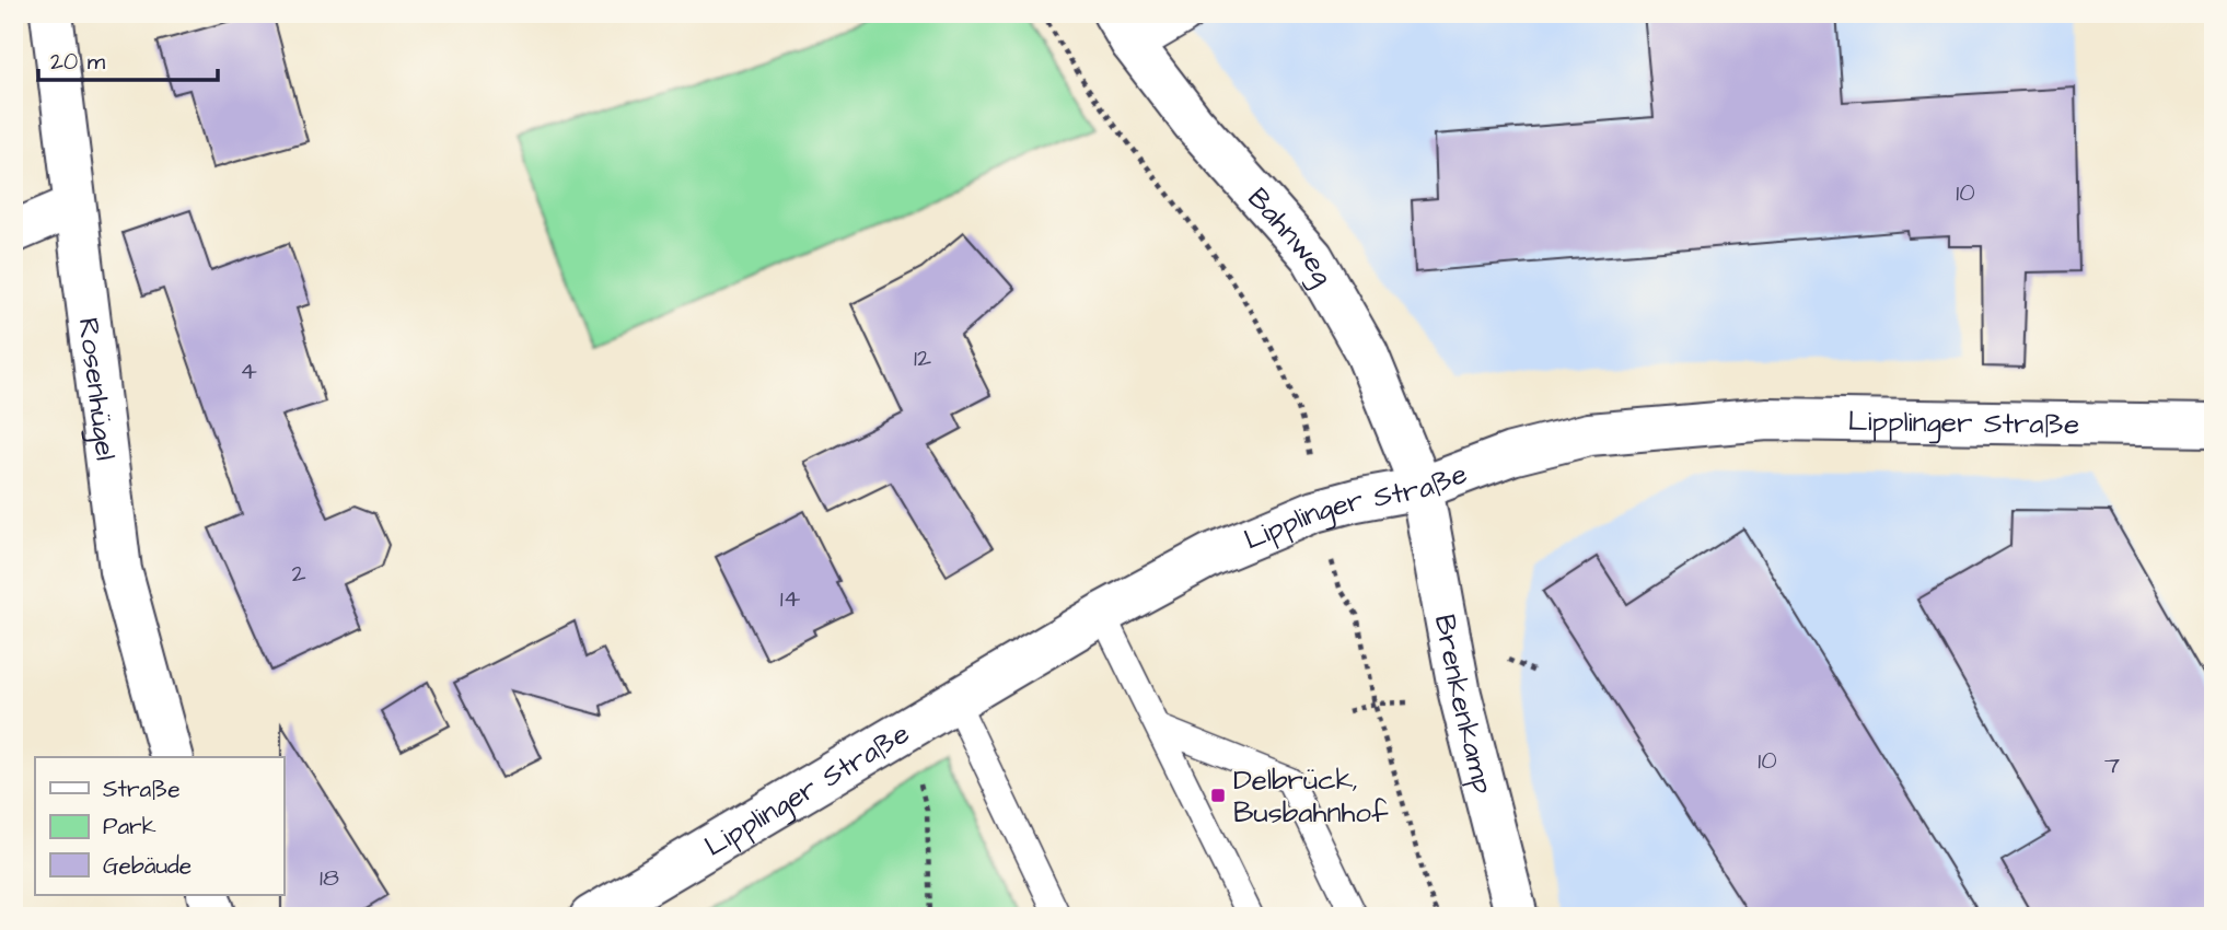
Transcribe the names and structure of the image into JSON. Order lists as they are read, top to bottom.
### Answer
{
  "streets": {
    "street": [
      "Bahnweg",
      "Rosenhügel",
      "Lipplinger Straße",
      "Brenkenkamp"
    ]
  },
  "crossings": [
    ["Bahnweg", "Lipplinger Straße"],
    ["Bahnweg", "Brenkenkamp"],
    ["Lipplinger Straße", "Brenkenkamp"]
  ],
  "places": {
    "transit": ["Delbrück, Busbahnhof"]
  },
  "house_numbers": [
    "10",
    "12",
    "4",
    "2",
    "14",
    "10",
    "7",
    "18"
  ],
  "legend": ["Straße", "Park", "Gebäude"],
  "scale_bar": "20 m"
}
